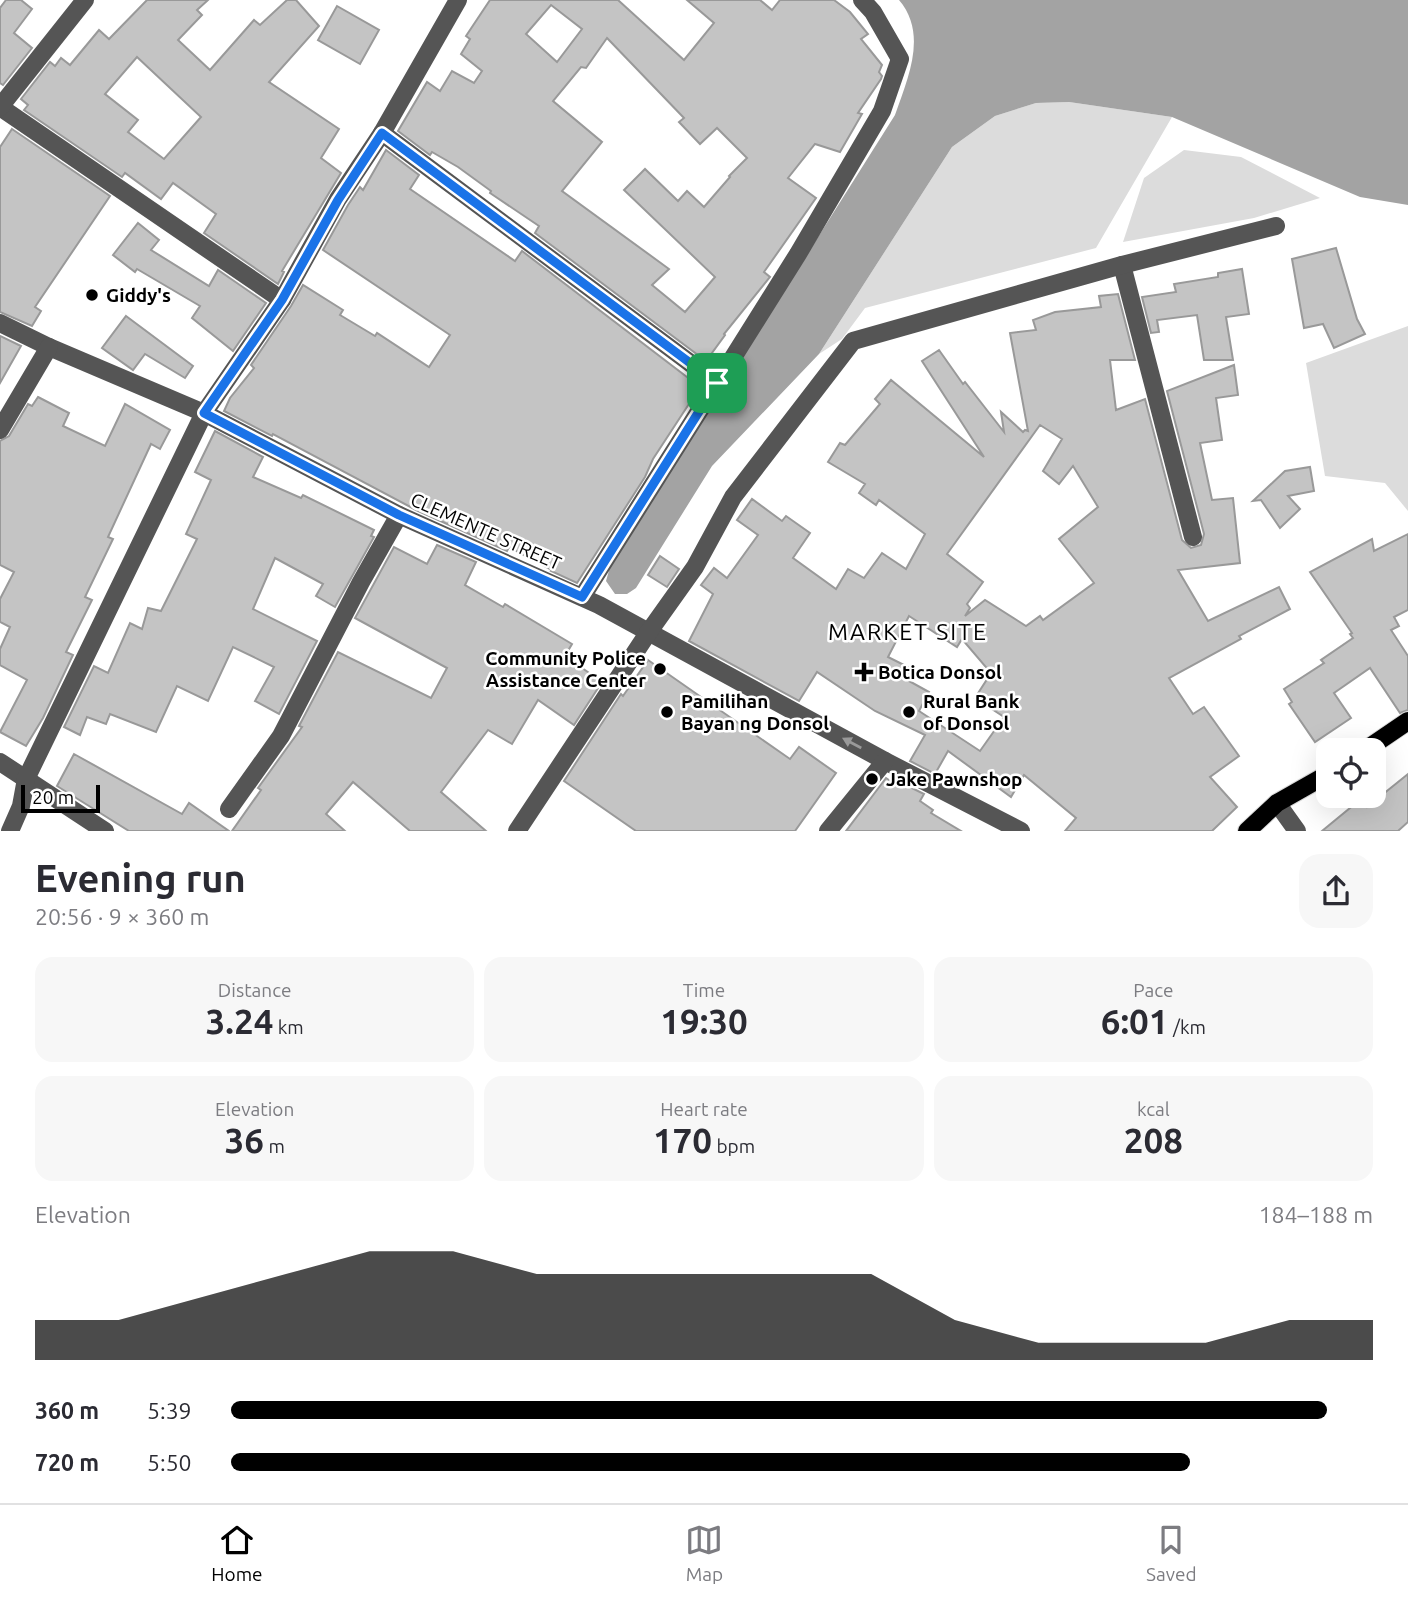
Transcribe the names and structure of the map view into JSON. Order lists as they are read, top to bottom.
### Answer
{
  "streets": {
    "street": ["CLEMENTE STREET"]
  },
  "districts": ["MARKET SITE"],
  "places": {
    "other": [
      "Giddy's",
      "Community Police Assistance Center",
      "Pamilihan Bayan ng Donsol",
      "Rural Bank of Donsol",
      "Jake Pawnshop"
    ],
    "health": ["Botica Donsol"]
  },
  "scale_bar": "20 m",
  "page": {
    "scale": "20 m",
    "heading": ["Evening run", "20:56 · 9 × 360 m"],
    "stats": [
      ["Distance", "3.24 km"],
      ["Time", "19:30"],
      ["Pace", "6:01 /km"],
      ["Elevation", "36 m"],
      ["Heart rate", "170 bpm"],
      ["kcal", "208"]
    ],
    "chart": ["Elevation", "184–188 m"],
    "list": [
      {
        "name": "360 m",
        "note": "5:39"
      },
      {
        "name": "720 m",
        "note": "5:50"
      }
    ],
    "tabs": ["Home", "Map", "Saved"]
  }
}
